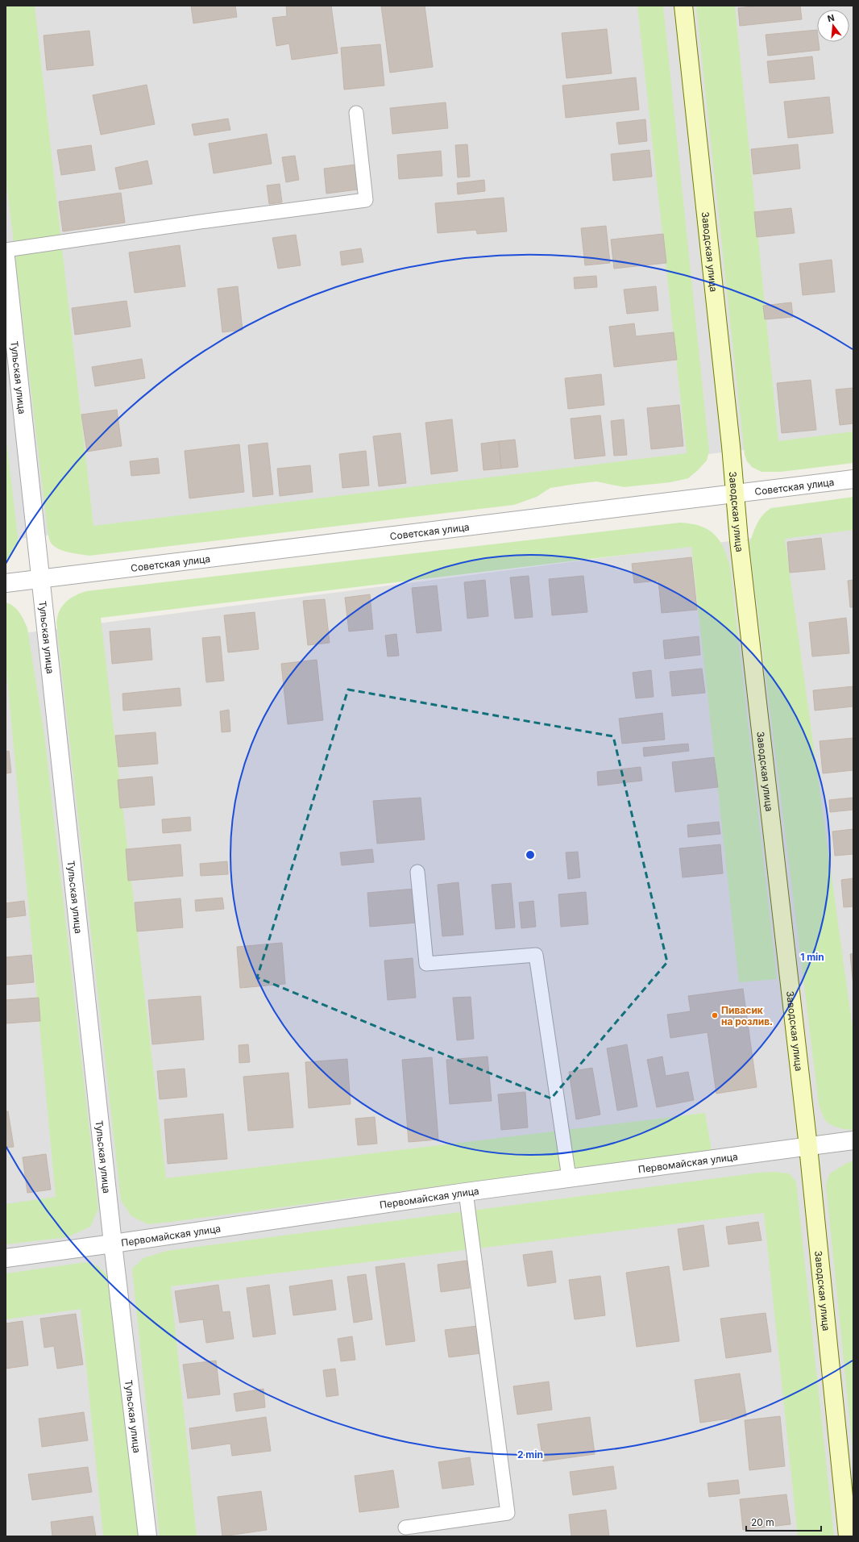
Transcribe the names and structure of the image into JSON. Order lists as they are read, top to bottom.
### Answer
{
  "streets": {
    "main road": ["Заводская улица"],
    "street": ["Тульская улица", "Советская улица", "Первомайская улица"]
  },
  "crossings": [
    ["Заводская улица", "Советская улица"],
    ["Заводская улица", "Первомайская улица"],
    ["Тульская улица", "Советская улица"],
    ["Тульская улица", "Первомайская улица"]
  ],
  "places": ["Пивасик на розлив."],
  "scale_bar": "20 m",
  "north": "top",
  "rings": ["1 min", "2 min"]
}
